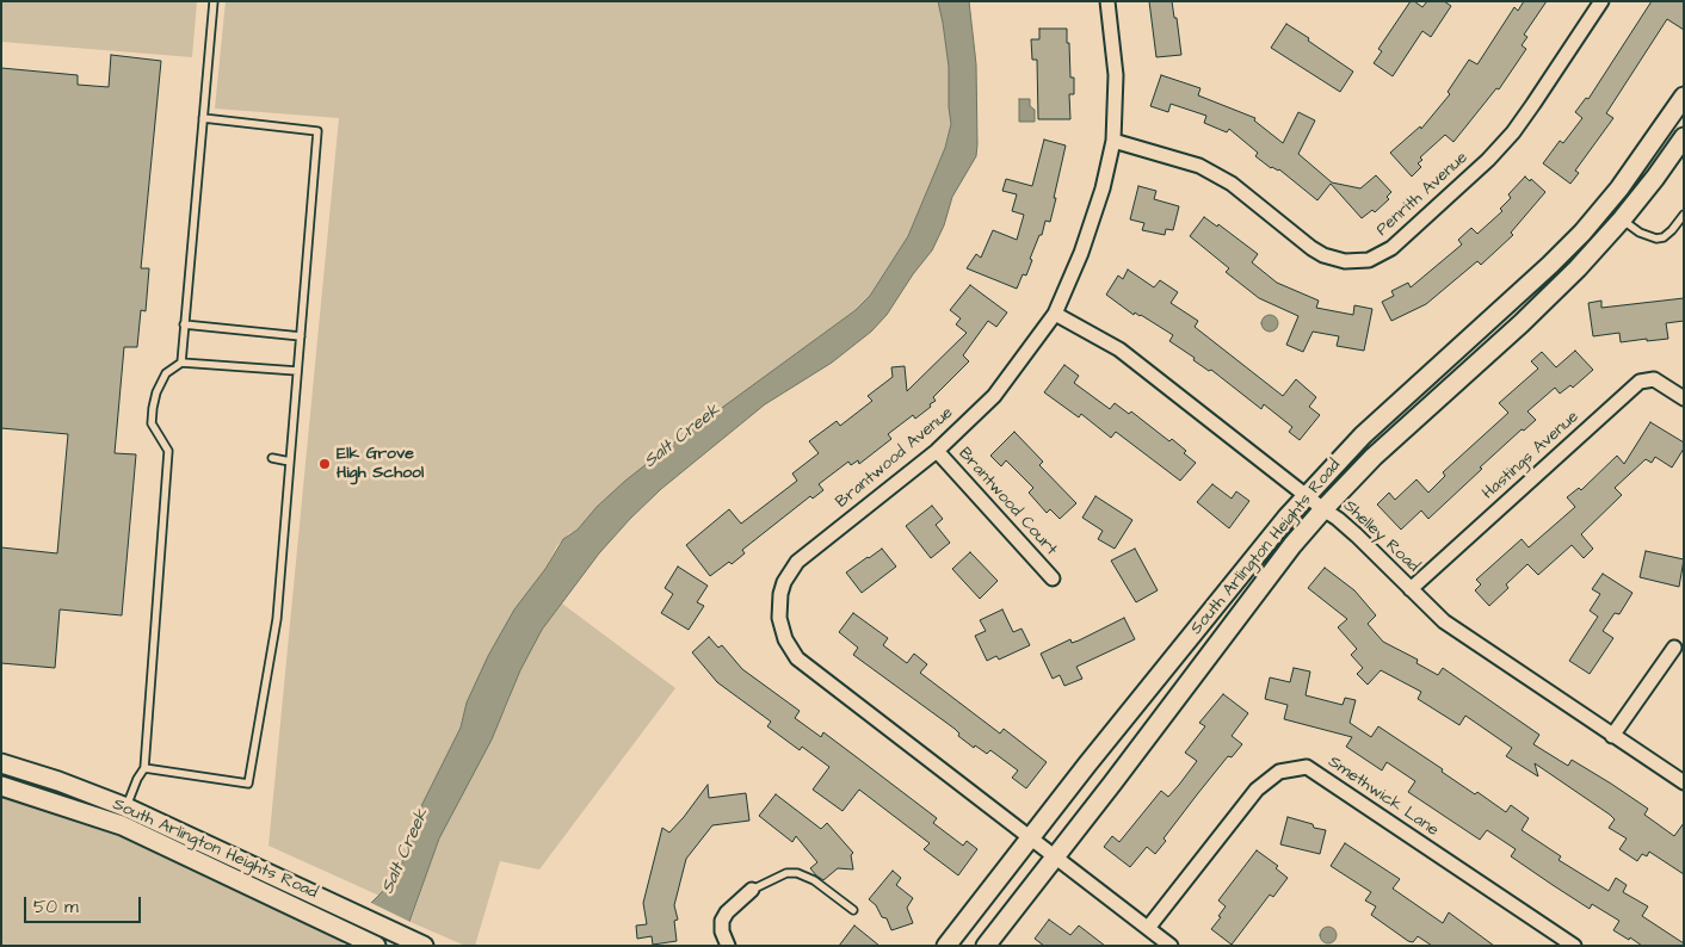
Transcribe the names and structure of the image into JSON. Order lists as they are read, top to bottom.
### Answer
{
  "streets": {
    "main road": ["South Arlington Heights Road"],
    "street": [
      "Penrith Avenue",
      "Hastings Avenue",
      "Brantwood Avenue",
      "Brantwood Court",
      "Shelley Road",
      "Smethwick Lane"
    ]
  },
  "crossings": [
    ["Penrith Avenue", "Brantwood Avenue"],
    ["Hastings Avenue", "Shelley Road"],
    ["Brantwood Avenue", "Brantwood Court"],
    ["Brantwood Avenue", "Shelley Road"],
    ["Brantwood Avenue", "South Arlington Heights Road"],
    ["Brantwood Avenue", "Smethwick Lane"],
    ["Shelley Road", "South Arlington Heights Road"]
  ],
  "water": ["Salt Creek"],
  "places": ["Elk Grove High School"],
  "scale_bar": "50 m"
}
